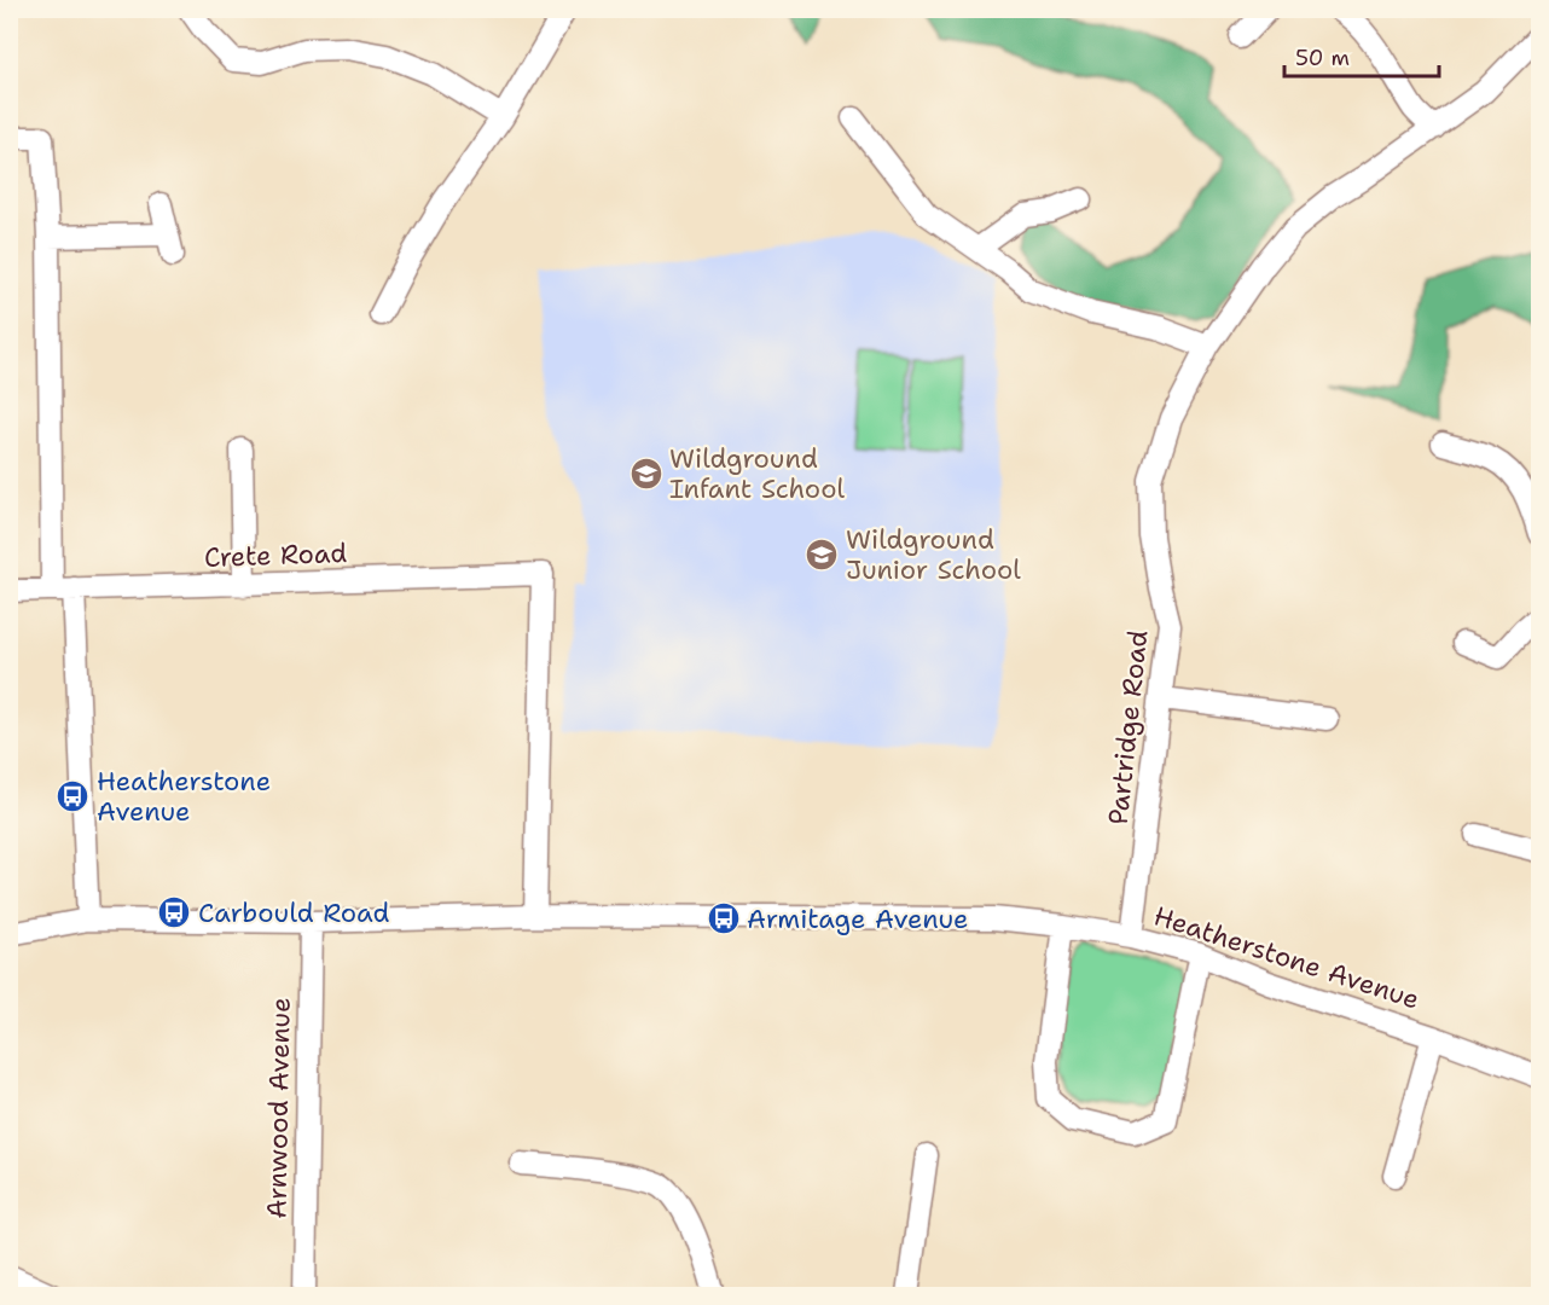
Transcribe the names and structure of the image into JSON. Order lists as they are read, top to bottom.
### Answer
{
  "streets": {
    "street": [
      "Crete Road",
      "Partridge Road",
      "Heatherstone Avenue",
      "Arnwood Avenue"
    ]
  },
  "crossings": [
    ["Crete Road", "Heatherstone Avenue"],
    ["Partridge Road", "Heatherstone Avenue"],
    ["Heatherstone Avenue", "Arnwood Avenue"]
  ],
  "places": {
    "school or university": ["Wildground Infant School", "Wildground Junior School"],
    "bus stop": ["Heatherstone Avenue", "Carbould Road", "Armitage Avenue"]
  },
  "scale_bar": "50 m"
}
